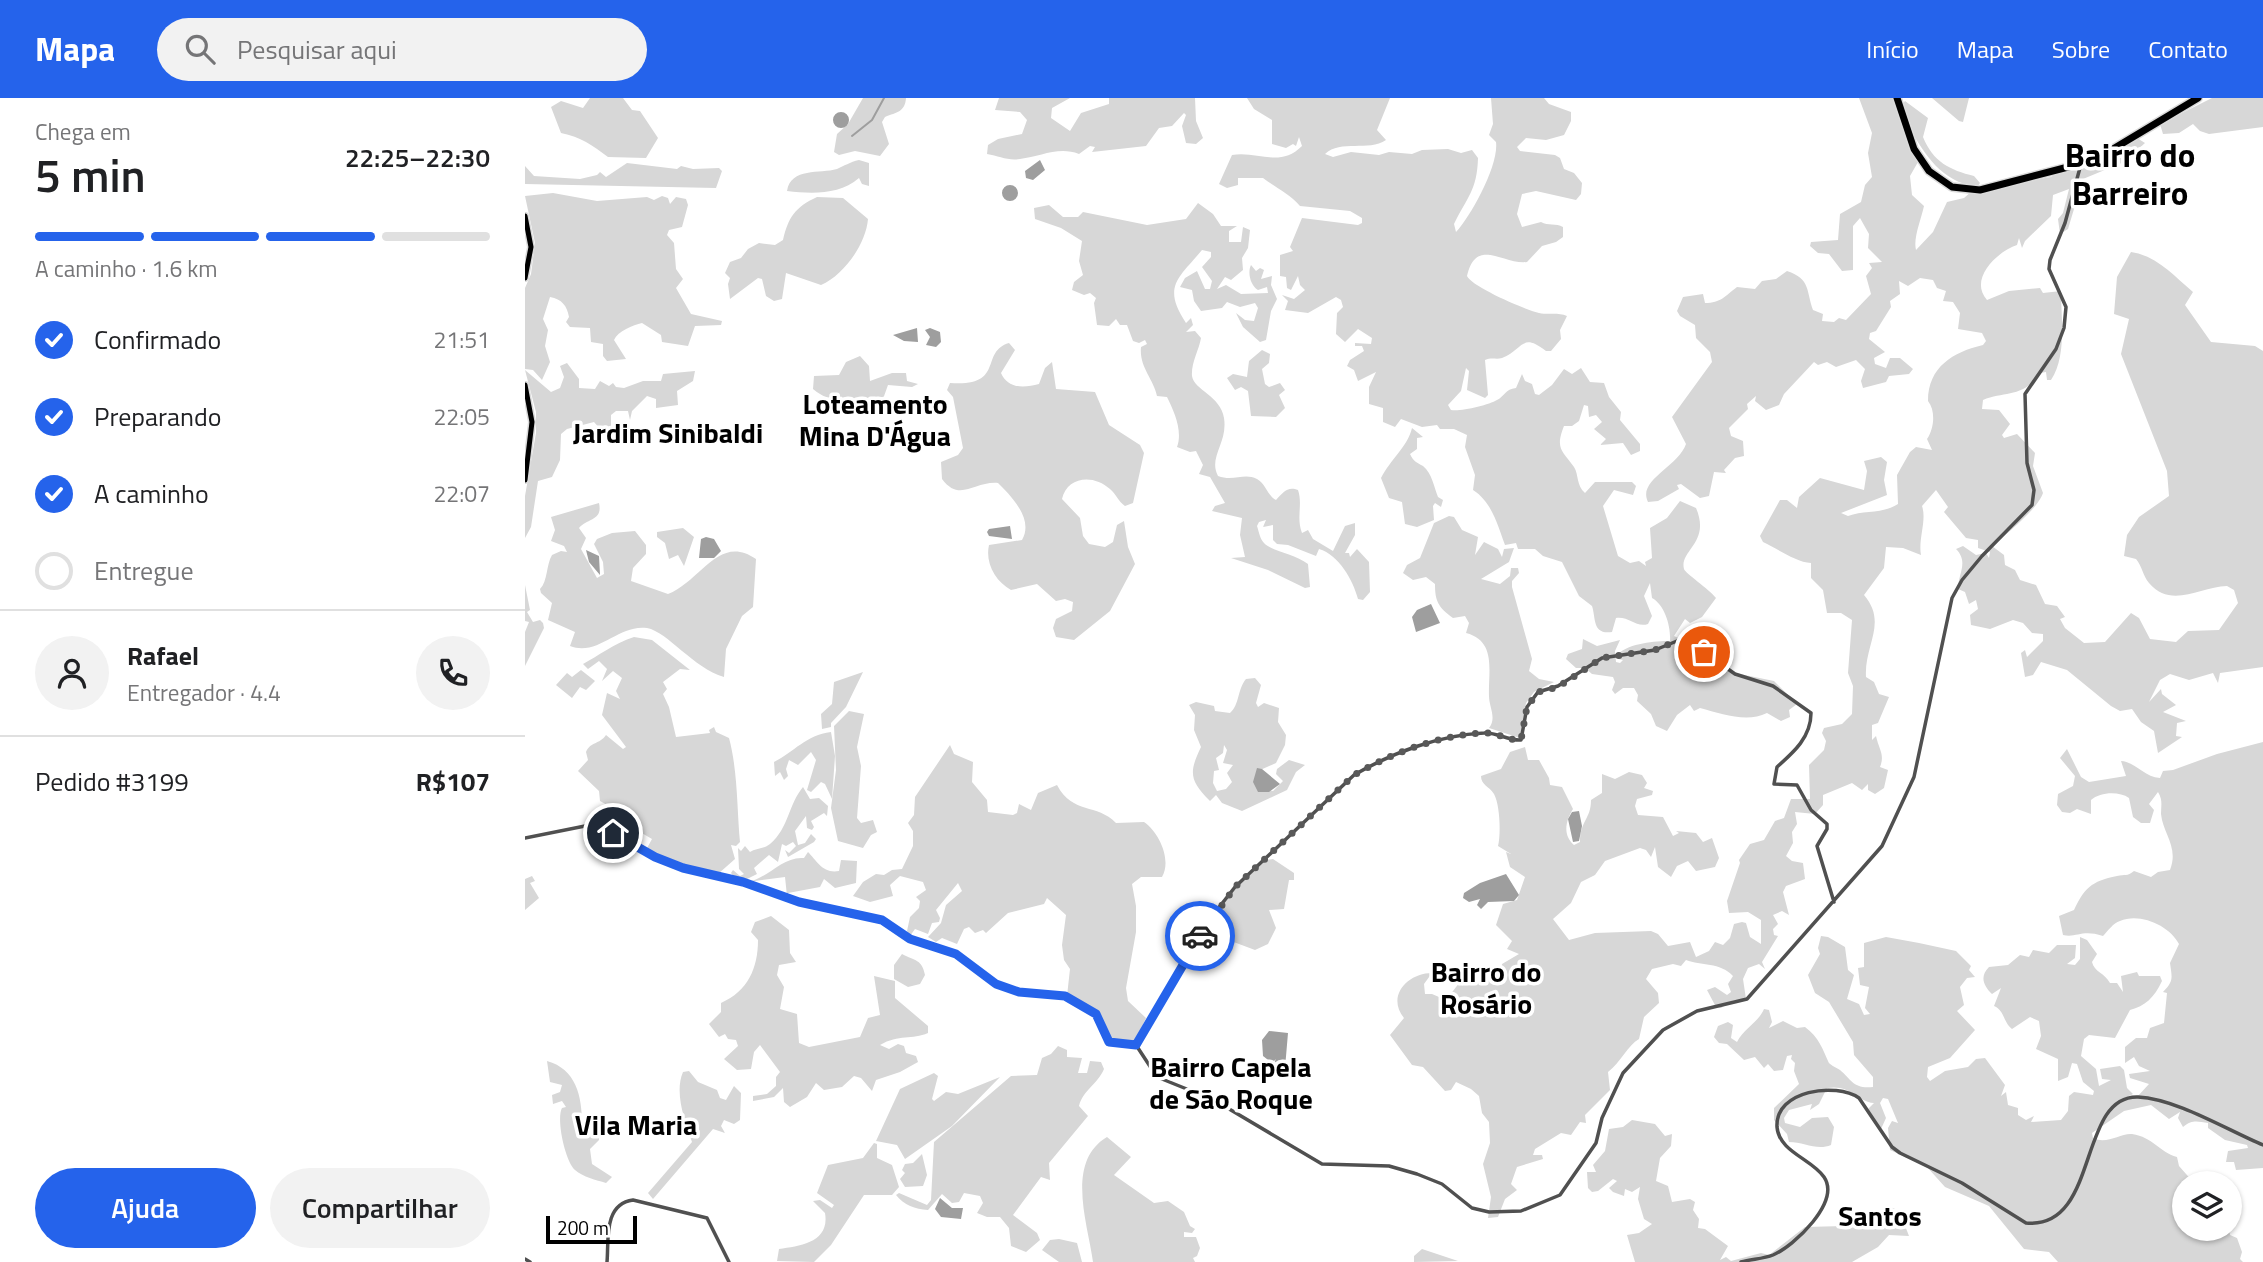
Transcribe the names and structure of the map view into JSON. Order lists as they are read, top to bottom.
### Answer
{
  "districts": [
    "Bairro do Barreiro",
    "Loteamento Mina D'Água",
    "Jardim Sinibaldi",
    "Bairro do Rosário",
    "Bairro Capela de São Roque",
    "Vila Maria",
    "Santos"
  ],
  "scale_bar": "200 m",
  "page": {
    "header": "Mapa",
    "search": "Pesquisar aqui",
    "nav": [
      "Início",
      "Mapa",
      "Sobre",
      "Contato"
    ],
    "heading": ["5 min", "Chega em", "22:25–22:30"],
    "panel": [
      "Rafael",
      "Entregador · 4.4",
      "Pedido #3199",
      "R$107"
    ],
    "bar": "A caminho · 1.6 km",
    "list": [
      ["Confirmado", "21:51"],
      ["Preparando", "22:05"],
      ["A caminho", "22:07"],
      "Entregue"
    ],
    "buttons": ["Ajuda", "Compartilhar"],
    "scale": "200 m"
  }
}
